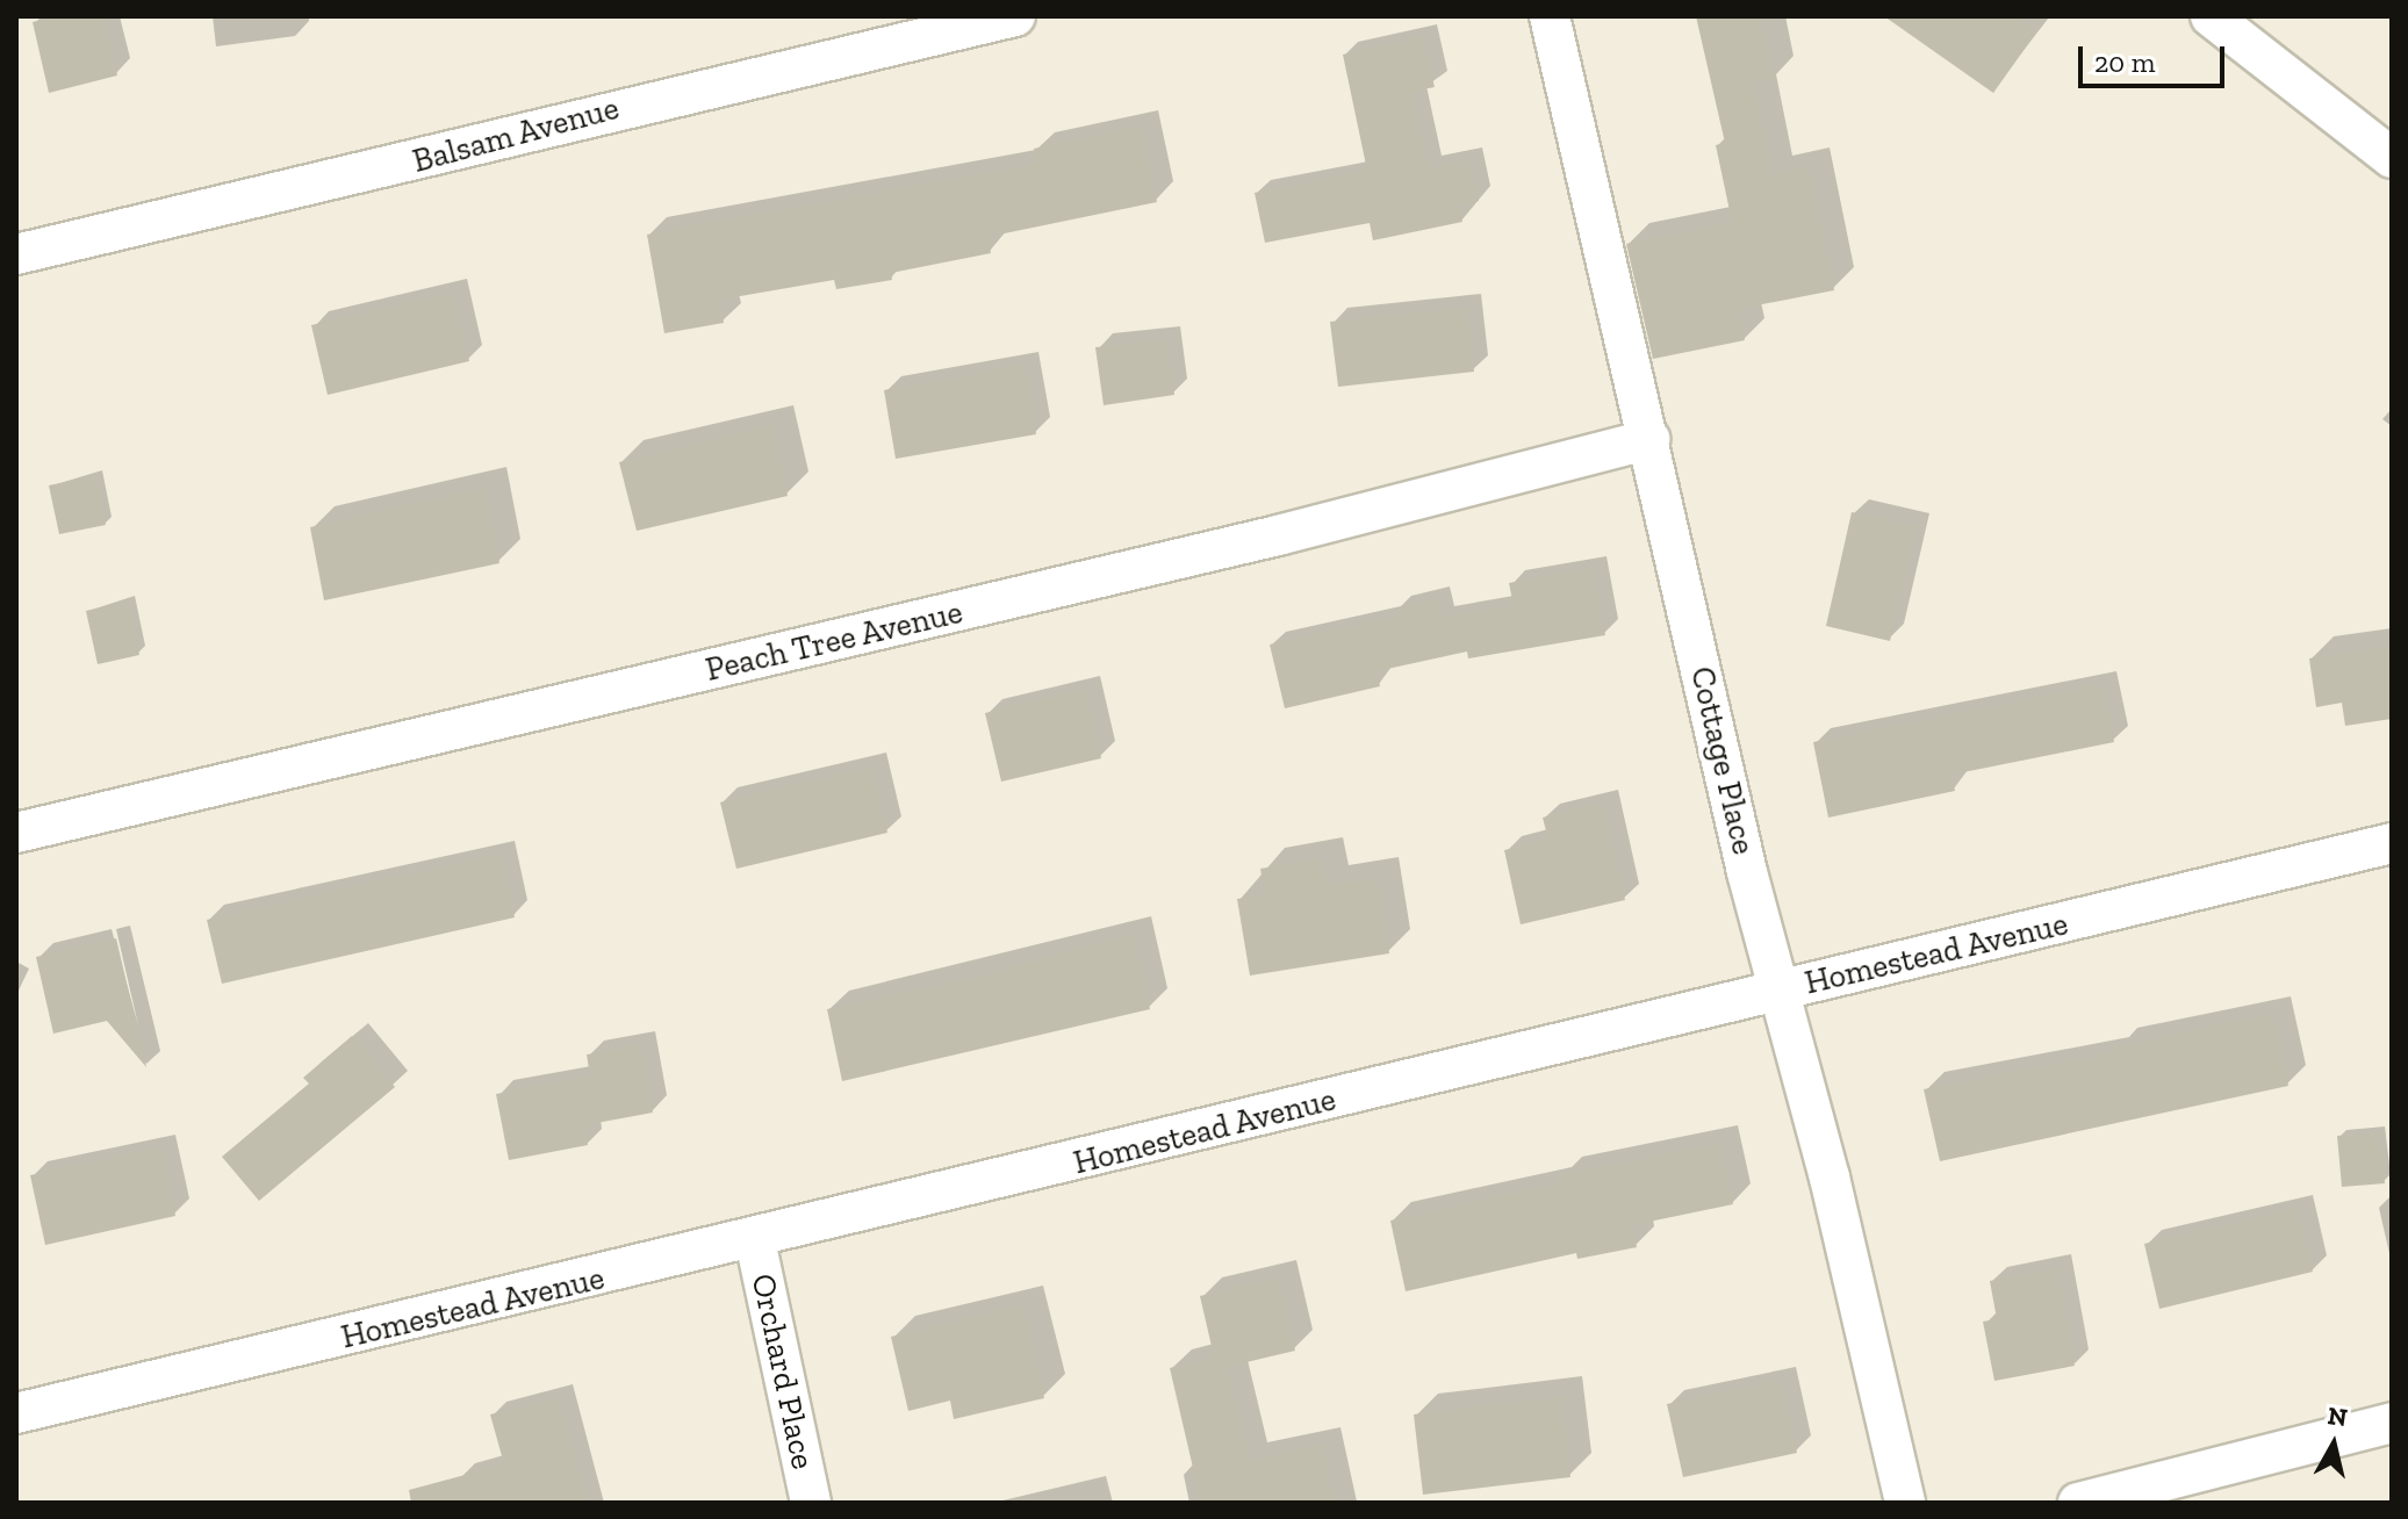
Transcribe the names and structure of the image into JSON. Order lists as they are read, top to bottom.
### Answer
{
  "streets": {
    "street": [
      "Balsam Avenue",
      "Peach Tree Avenue",
      "Cottage Place",
      "Homestead Avenue",
      "Orchard Place"
    ]
  },
  "crossings": [
    ["Peach Tree Avenue", "Cottage Place"],
    ["Cottage Place", "Homestead Avenue"],
    ["Homestead Avenue", "Orchard Place"]
  ],
  "scale_bar": "20 m",
  "north": "top"
}
